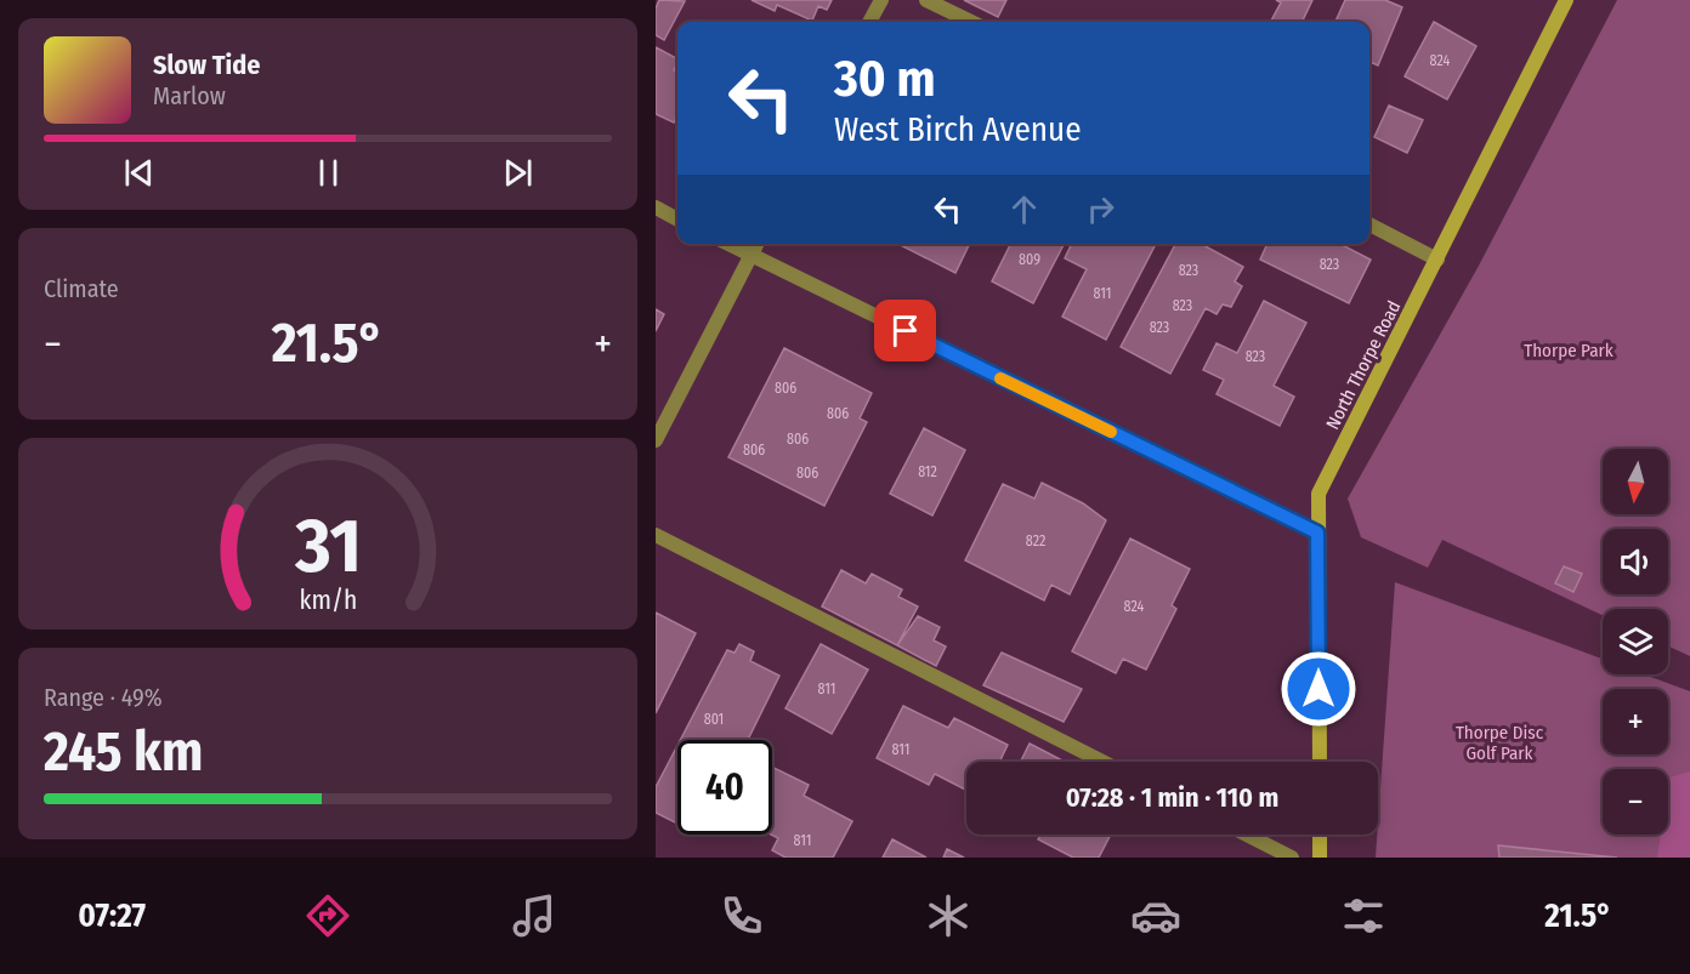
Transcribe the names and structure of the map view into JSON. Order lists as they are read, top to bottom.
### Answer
{
  "streets": {
    "street": ["North Thorpe Road"]
  },
  "parks": ["Thorpe Park", "Thorpe Disc Golf Park"],
  "house_numbers": [
    "824",
    "809",
    "823",
    "823",
    "811",
    "823",
    "823",
    "823",
    "806",
    "806",
    "806",
    "806",
    "812",
    "806",
    "822",
    "824",
    "811",
    "801",
    "811",
    "811"
  ],
  "north": "bottom",
  "page": {
    "turn": ["30 m", "West Birch Avenue"],
    "song": ["Slow Tide", "Marlow"],
    "tile": [
      "Climate",
      ["Range · 49%", "245 km"]
    ],
    "heat": ["−", "21.5°", "+"],
    "map_buttons": ["+", "−"],
    "limit": "40",
    "trip": "07:28 · 1 min · 110 m",
    "tabs": ["07:27", "21.5°"],
    "gauge": ["31", "km/h"]
  }
}
